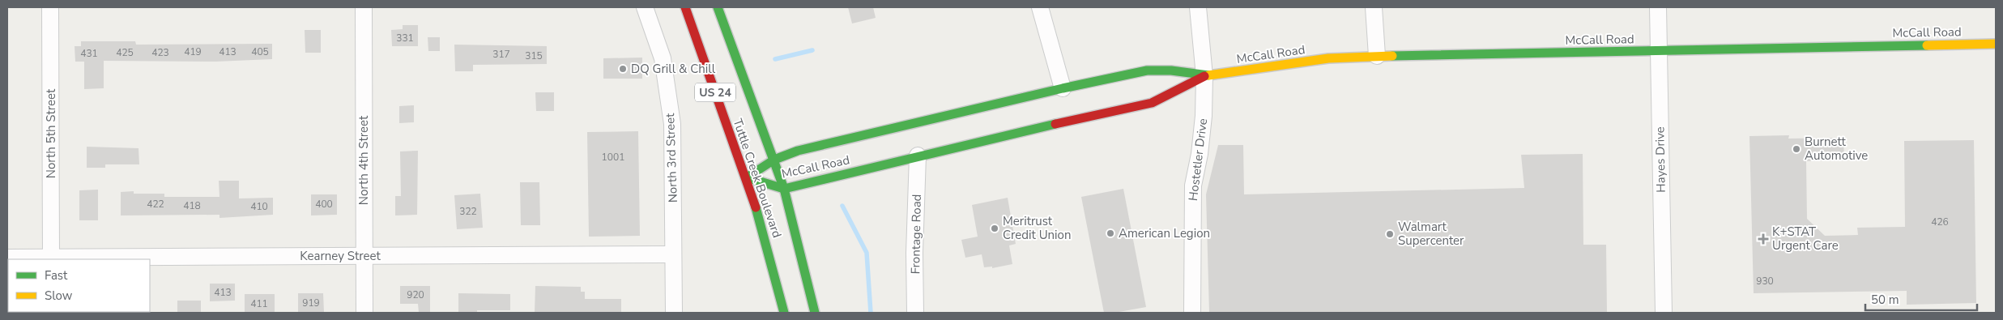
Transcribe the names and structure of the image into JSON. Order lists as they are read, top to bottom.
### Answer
{
  "streets": {
    "main road": ["McCall Road", "US 24", "Tuttle Creek Boulevard"],
    "street": [
      "North 5th Street",
      "North 3rd Street",
      "Hostetler Drive",
      "Hayes Drive",
      "North 4th Street",
      "Frontage Road",
      "Kearney Street"
    ]
  },
  "crossings": [
    ["McCall Road", "Hostetler Drive"],
    ["McCall Road", "Hayes Drive"],
    ["McCall Road", "Tuttle Creek Boulevard"],
    ["McCall Road", "Frontage Road"],
    ["North 5th Street", "Kearney Street"],
    ["North 3rd Street", "Kearney Street"],
    ["North 4th Street", "Kearney Street"]
  ],
  "places": {
    "other": [
      "DQ Grill & Chill",
      "Burnett Automotive",
      "Meritrust Credit Union",
      "American Legion",
      "Walmart Supercenter"
    ],
    "health": ["K+STAT Urgent Care"]
  },
  "house_numbers": [
    "331",
    "419",
    "413",
    "405",
    "425",
    "423",
    "431",
    "317",
    "315",
    "1001",
    "422",
    "400",
    "418",
    "410",
    "322",
    "426",
    "930",
    "413",
    "920",
    "919",
    "411"
  ],
  "legend": ["Fast", "Slow"],
  "scale_bar": "50 m"
}
